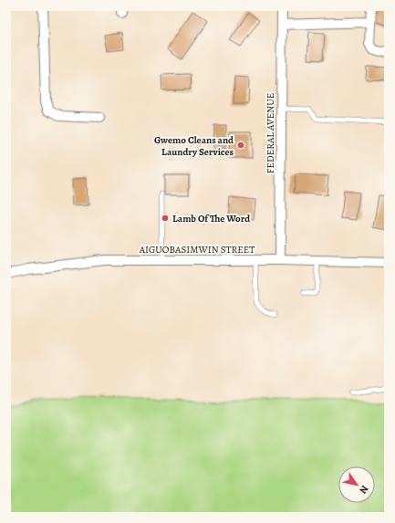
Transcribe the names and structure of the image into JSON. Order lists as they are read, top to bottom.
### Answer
{
  "streets": {
    "street": ["FEDERAL AVENUE", "AIGUOBASIMWIN STREET"]
  },
  "crossings": [
    ["FEDERAL AVENUE", "AIGUOBASIMWIN STREET"]
  ],
  "places": ["Gwemo Cleans and Laundry Services", "Lamb Of The Word"],
  "north": "bottom right"
}
